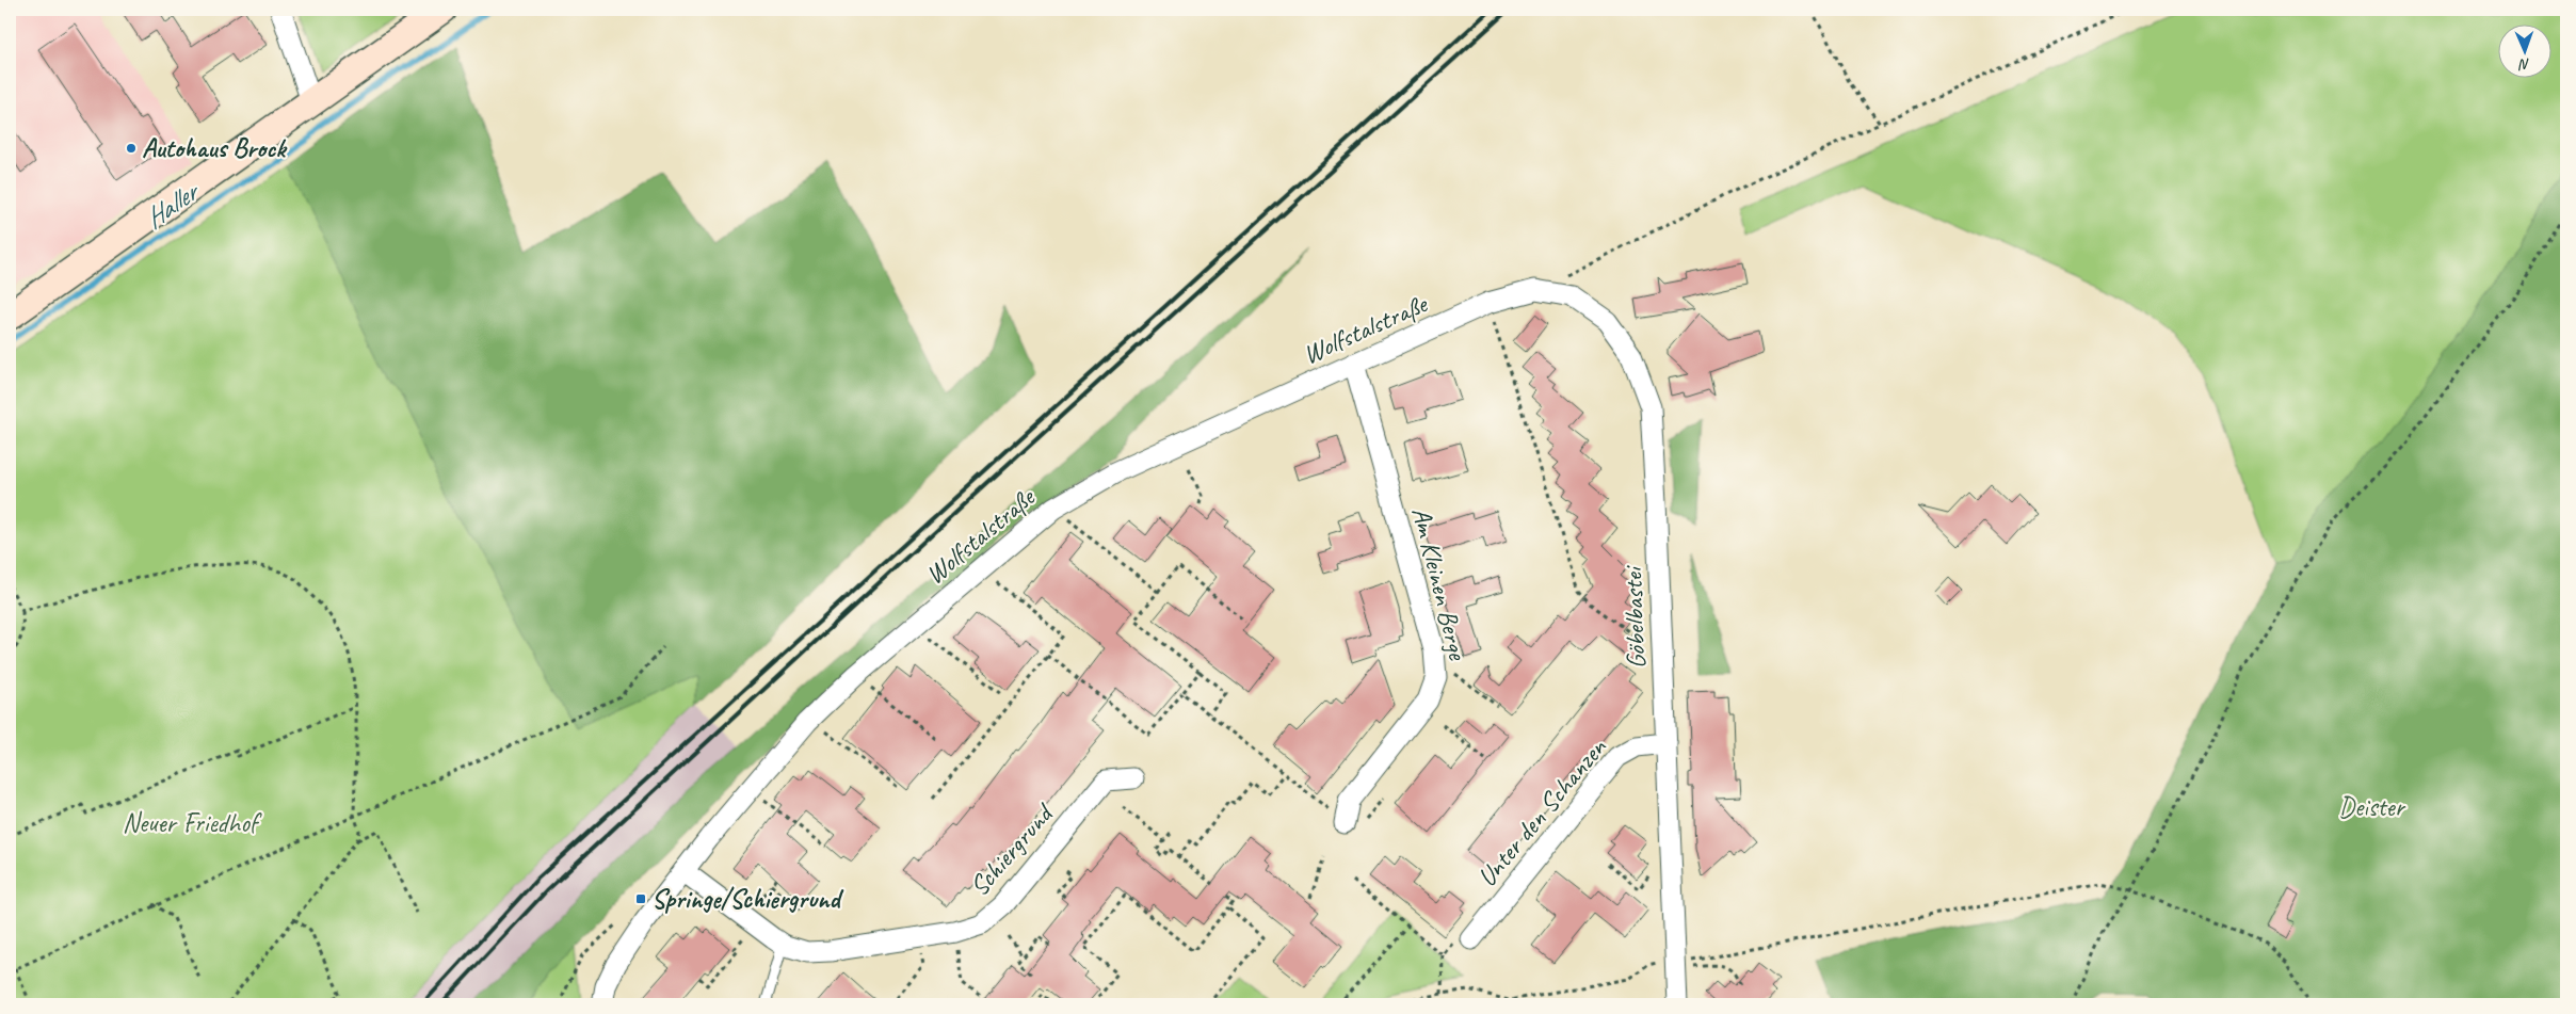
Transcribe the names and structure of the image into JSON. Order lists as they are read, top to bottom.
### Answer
{
  "streets": {
    "street": [
      "Wolfstalstraße",
      "Am Kleinen Berge",
      "Göbelbastei",
      "Unter den Schanzen",
      "Schiergrund"
    ]
  },
  "crossings": [
    ["Wolfstalstraße", "Am Kleinen Berge"],
    ["Wolfstalstraße", "Göbelbastei"],
    ["Wolfstalstraße", "Schiergrund"],
    ["Göbelbastei", "Unter den Schanzen"]
  ],
  "water": ["Haller"],
  "parks": ["Deister", "Neuer Friedhof"],
  "places": {
    "other": ["Autohaus Brock"],
    "transit": ["Springe/Schiergrund"]
  },
  "north": "bottom"
}
